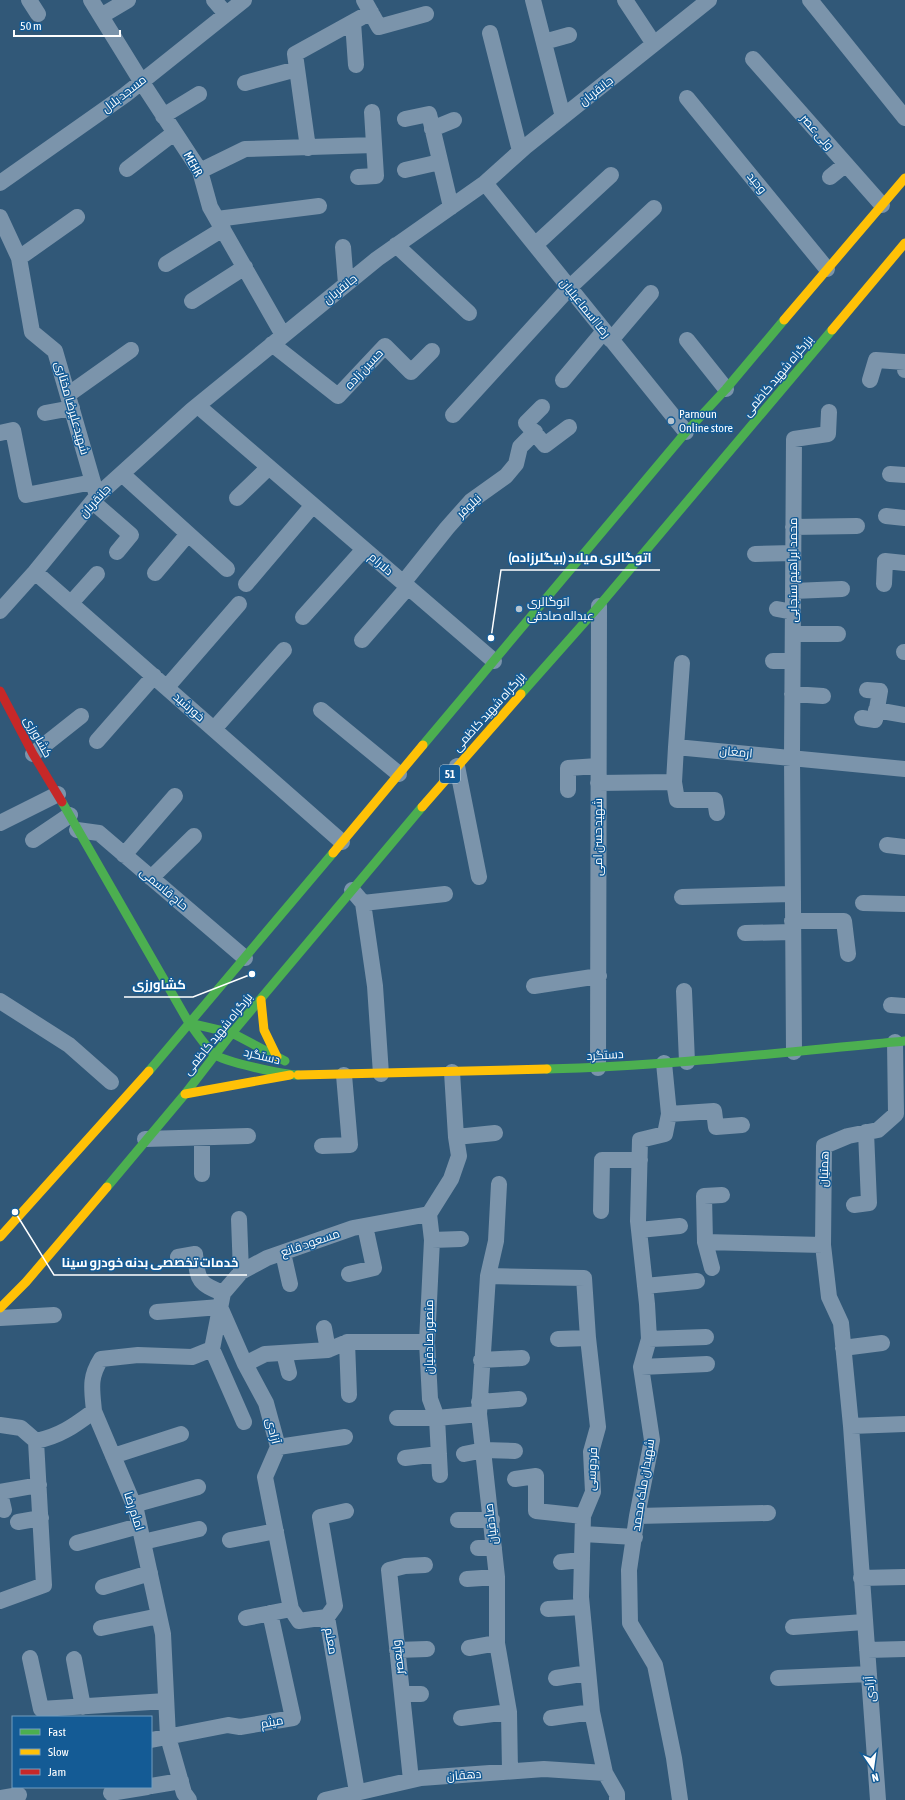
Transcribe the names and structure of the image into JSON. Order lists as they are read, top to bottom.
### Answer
{
  "streets": {
    "main road": [
      "بزرگراه شهید کاظمی",
      "کشاورزی",
      "51",
      "دستگرد"
    ],
    "street": [
      "جانقربان",
      "مسجد بلال",
      "ولی عصر",
      "MEHR",
      "وحید",
      "رضا اسماعیلیان",
      "حسین زاده",
      "شهیدعلیرضا مختاری",
      "نیلوفر",
      "دلارام",
      "محمد ابراهیم سنجابی",
      "خورشید",
      "ارمغان",
      "شهید حسن امی",
      "حاج قاسمی",
      "همتیان",
      "مسعود قانع",
      "منصور صادقیان",
      "آزادی",
      "فردوسی",
      "شهیدان ملک محمد",
      "امام رضا",
      "صادقیان",
      "معلم",
      "ولیعصر",
      "میثم",
      "دهقان"
    ]
  },
  "crossings": [
    ["جانقربان", "MEHR"],
    ["جانقربان", "رضا اسماعیلیان"],
    ["جانقربان", "حسین زاده"],
    ["جانقربان", "شهیدعلیرضا مختاری"],
    ["جانقربان", "دلارام"],
    ["جانقربان", "خورشید"],
    ["مسجد بلال", "MEHR"],
    ["MEHR", "حسین زاده"],
    ["بزرگراه شهید کاظمی", "کشاورزی"],
    ["بزرگراه شهید کاظمی", "شهید حسن امی"],
    ["بزرگراه شهید کاظمی", "دستگرد"],
    ["نیلوفر", "دلارام"],
    ["محمد ابراهیم سنجابی", "ارمغان"],
    ["محمد ابراهیم سنجابی", "دستگرد"],
    ["کشاورزی", "حاج قاسمی"],
    ["کشاورزی", "دستگرد"],
    ["شهید حسن امی", "دستگرد"],
    ["دستگرد", "همتیان"],
    ["دستگرد", "شهیدان ملک محمد"],
    ["همتیان", "آزادی"],
    ["مسعود قانع", "منصور صادقیان"],
    ["مسعود قانع", "آزادی"],
    ["فردوسی", "صادقیان"],
    ["فردوسی", "دهقان"],
    ["امام رضا", "میثم"],
    ["صادقیان", "دهقان"],
    ["معلم", "دهقان"],
    ["ولیعصر", "دهقان"]
  ],
  "places": [
    "Parnoun Online store",
    "اتوگالری عبداله صادقی",
    "اتوگالری میلاد (بیگلرزاده)",
    "کشاورزی",
    "خدمات تخصصی بدنه خودرو سینا"
  ],
  "legend": ["Fast", "Slow", "Jam"],
  "scale_bar": "50 m",
  "north": "bottom"
}
